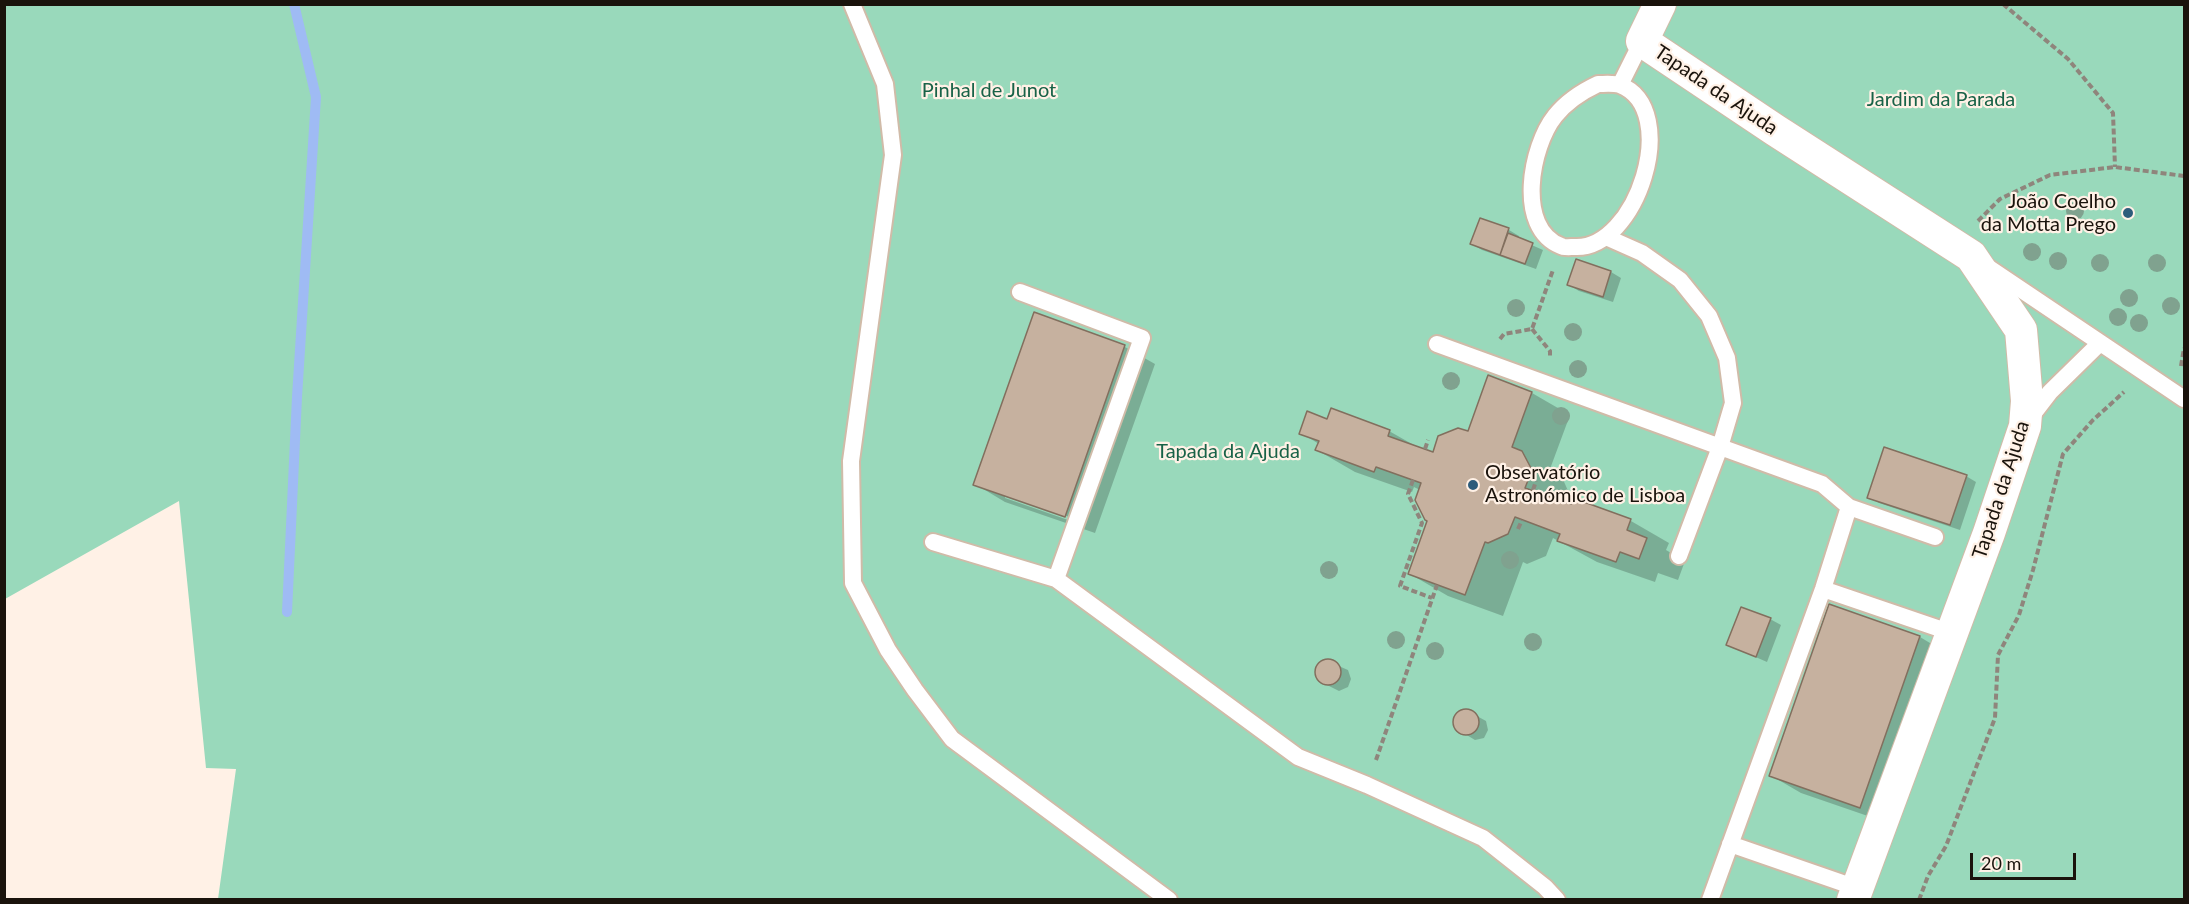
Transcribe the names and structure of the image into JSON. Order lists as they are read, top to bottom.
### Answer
{
  "streets": {
    "street": ["Tapada da Ajuda"]
  },
  "parks": ["Pinhal de Junot", "Jardim da Parada", "Tapada da Ajuda"],
  "places": ["João Coelho da Motta Prego", "Observatório Astronómico de Lisboa"],
  "scale_bar": "20 m"
}
